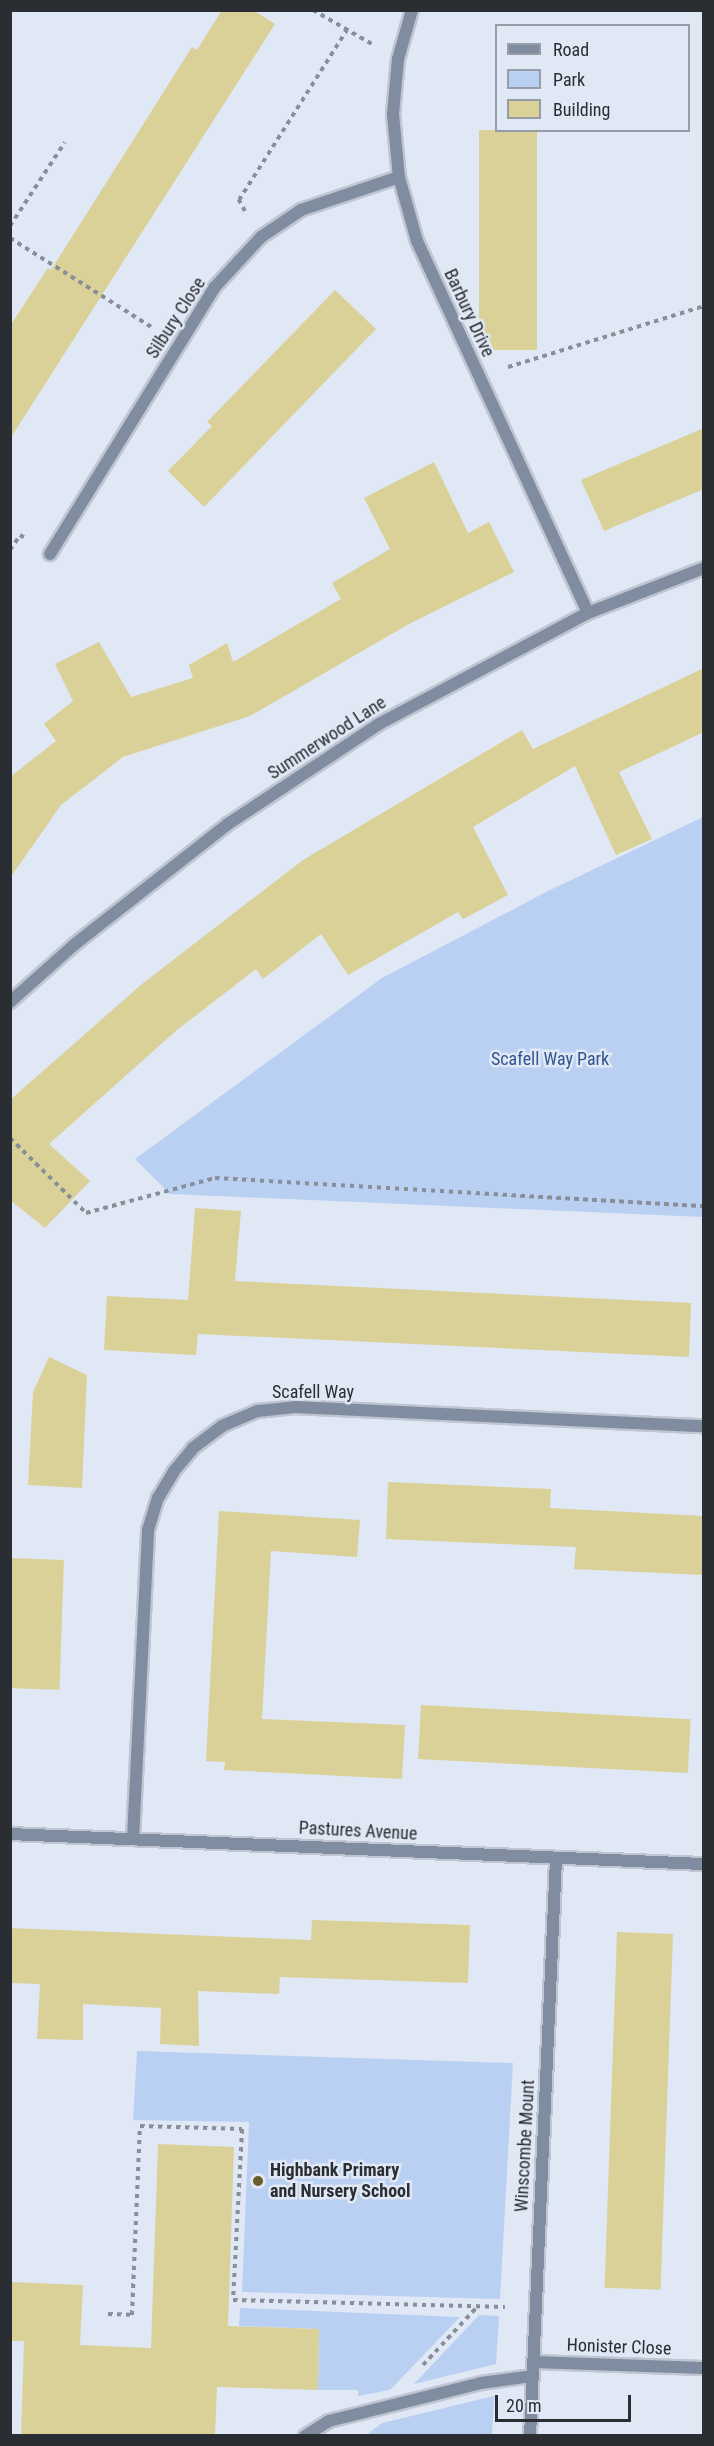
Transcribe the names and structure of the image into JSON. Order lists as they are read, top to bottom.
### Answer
{
  "streets": {
    "street": [
      "Barbury Drive",
      "Silbury Close",
      "Summerwood Lane",
      "Scafell Way",
      "Pastures Avenue",
      "Winscombe Mount",
      "Honister Close"
    ]
  },
  "crossings": [
    ["Barbury Drive", "Silbury Close"],
    ["Barbury Drive", "Summerwood Lane"],
    ["Scafell Way", "Pastures Avenue"],
    ["Pastures Avenue", "Winscombe Mount"],
    ["Winscombe Mount", "Honister Close"]
  ],
  "parks": ["Scafell Way Park"],
  "places": ["Highbank Primary and Nursery School"],
  "legend": ["Road", "Park", "Building"],
  "scale_bar": "20 m"
}
